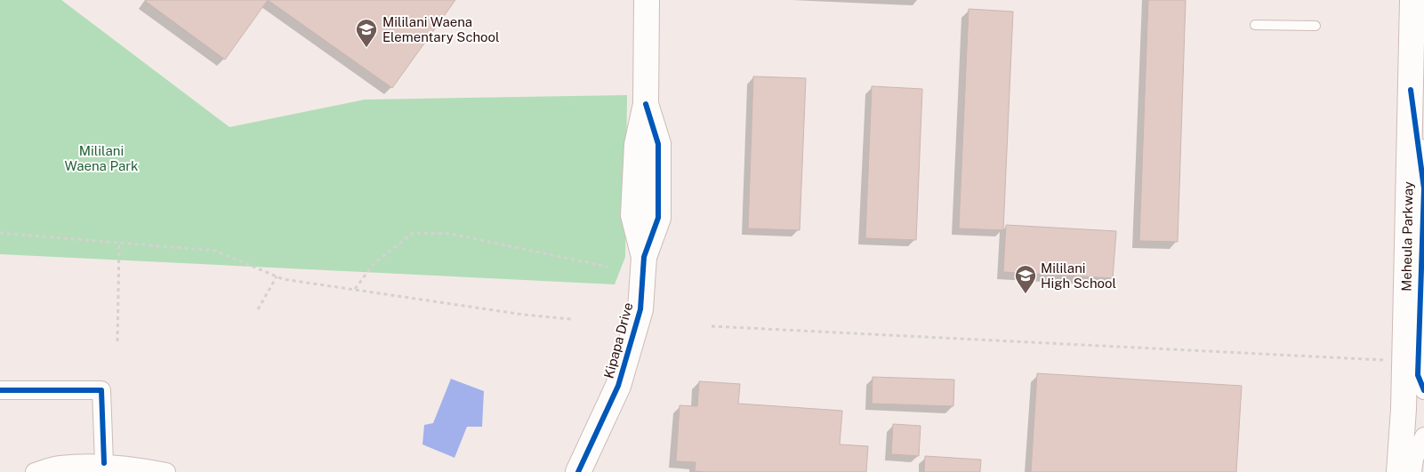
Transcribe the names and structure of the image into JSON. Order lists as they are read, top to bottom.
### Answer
{
  "streets": {
    "street": ["Meheula Parkway", "Kipapa Drive"]
  },
  "parks": ["Mililani Waena Park"],
  "places": {
    "school or university": ["Mililani Waena Elementary School", "Mililani High School"]
  }
}
